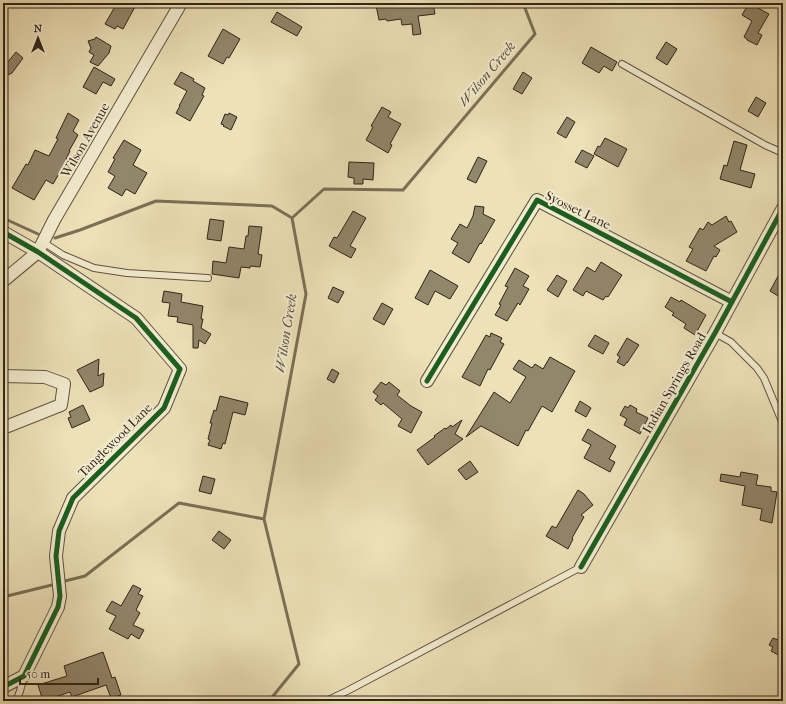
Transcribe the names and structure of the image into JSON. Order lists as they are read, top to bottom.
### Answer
{
  "streets": {
    "street": [
      "Wilson Avenue",
      "Syosset Lane",
      "Indian Springs Road",
      "Tanglewood Lane"
    ]
  },
  "crossings": [
    ["Wilson Avenue", "Tanglewood Lane"],
    ["Syosset Lane", "Indian Springs Road"]
  ],
  "water": ["Wilson Creek"],
  "scale_bar": "50 m",
  "north": "top"
}
